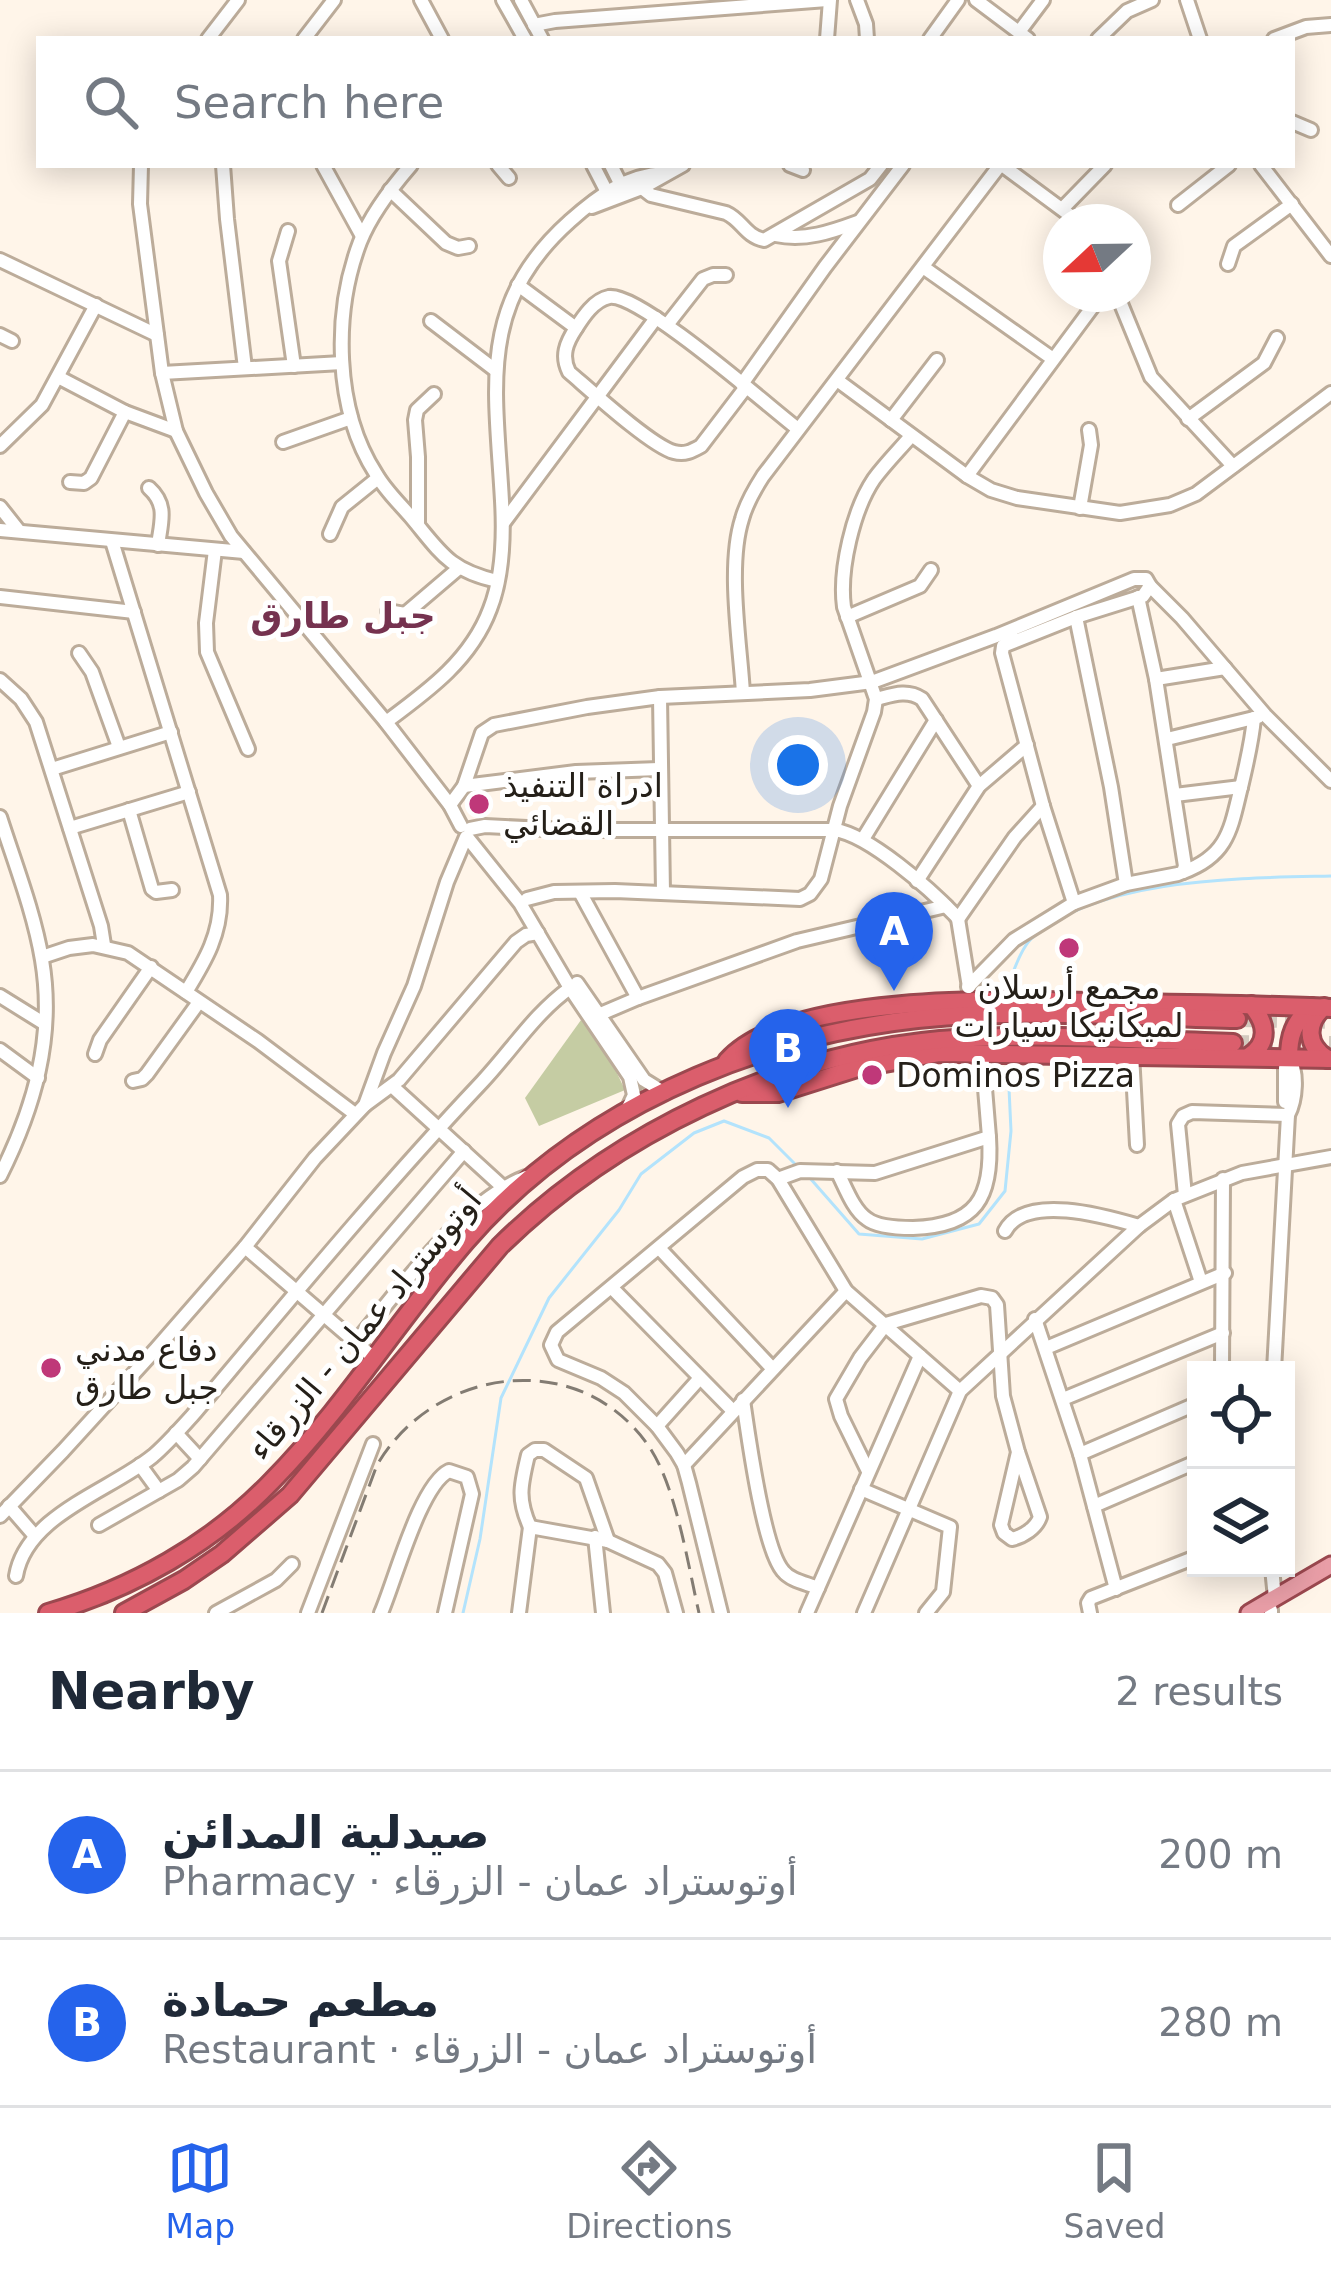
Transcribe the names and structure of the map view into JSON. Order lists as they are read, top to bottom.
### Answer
{
  "streets": {
    "highway": ["أوتوستراد عمان - الزرقاء"]
  },
  "districts": ["جبل طارق"],
  "places": [
    "ادراة التنفيذ القضائي",
    "مجمع أرسلان لميكانيكا سيارات",
    "Dominos Pizza",
    "دفاع مدني جبل طارق"
  ],
  "north": "left",
  "page": {
    "search": "Search here",
    "pins": ["A", "B"],
    "heading": ["Nearby", "2 results"],
    "list": [
      {
        "mark": "A",
        "name": "صيدلية المدائن",
        "note": "Pharmacy · أوتوستراد عمان - الزرقاء",
        "value": "200 m"
      },
      {
        "mark": "B",
        "name": "مطعم حمادة",
        "note": "Restaurant · أوتوستراد عمان - الزرقاء",
        "value": "280 m"
      }
    ],
    "nav": ["Map", "Directions", "Saved"]
  }
}
